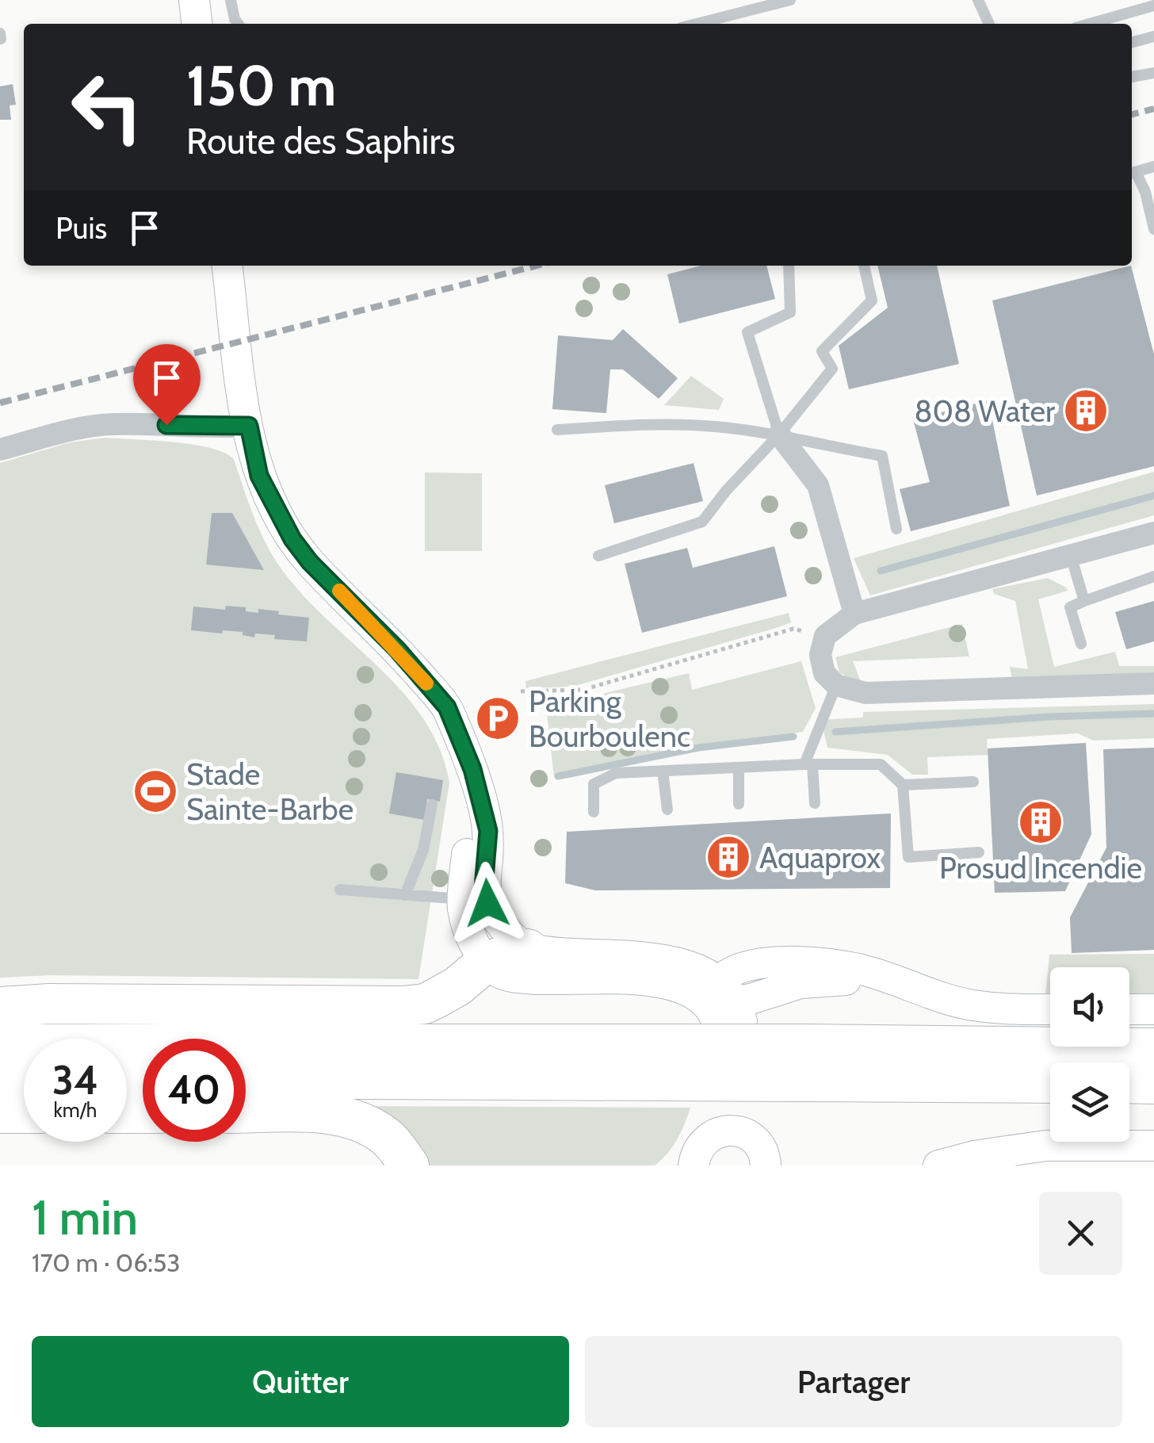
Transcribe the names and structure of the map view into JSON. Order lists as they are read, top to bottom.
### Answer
{
  "places": {
    "building": ["808 Water", "Prosud Incendie", "Aquaprox"],
    "parking": ["Parking Bourboulenc"],
    "sports": ["Stade Sainte-Barbe"]
  },
  "page": {
    "turn": ["150 m", "Route des Saphirs"],
    "then": "Puis",
    "speed": "34 km/h",
    "limit": "40",
    "heading": ["1 min", "170 m · 06:53"],
    "buttons": ["Quitter", "Partager"]
  }
}
